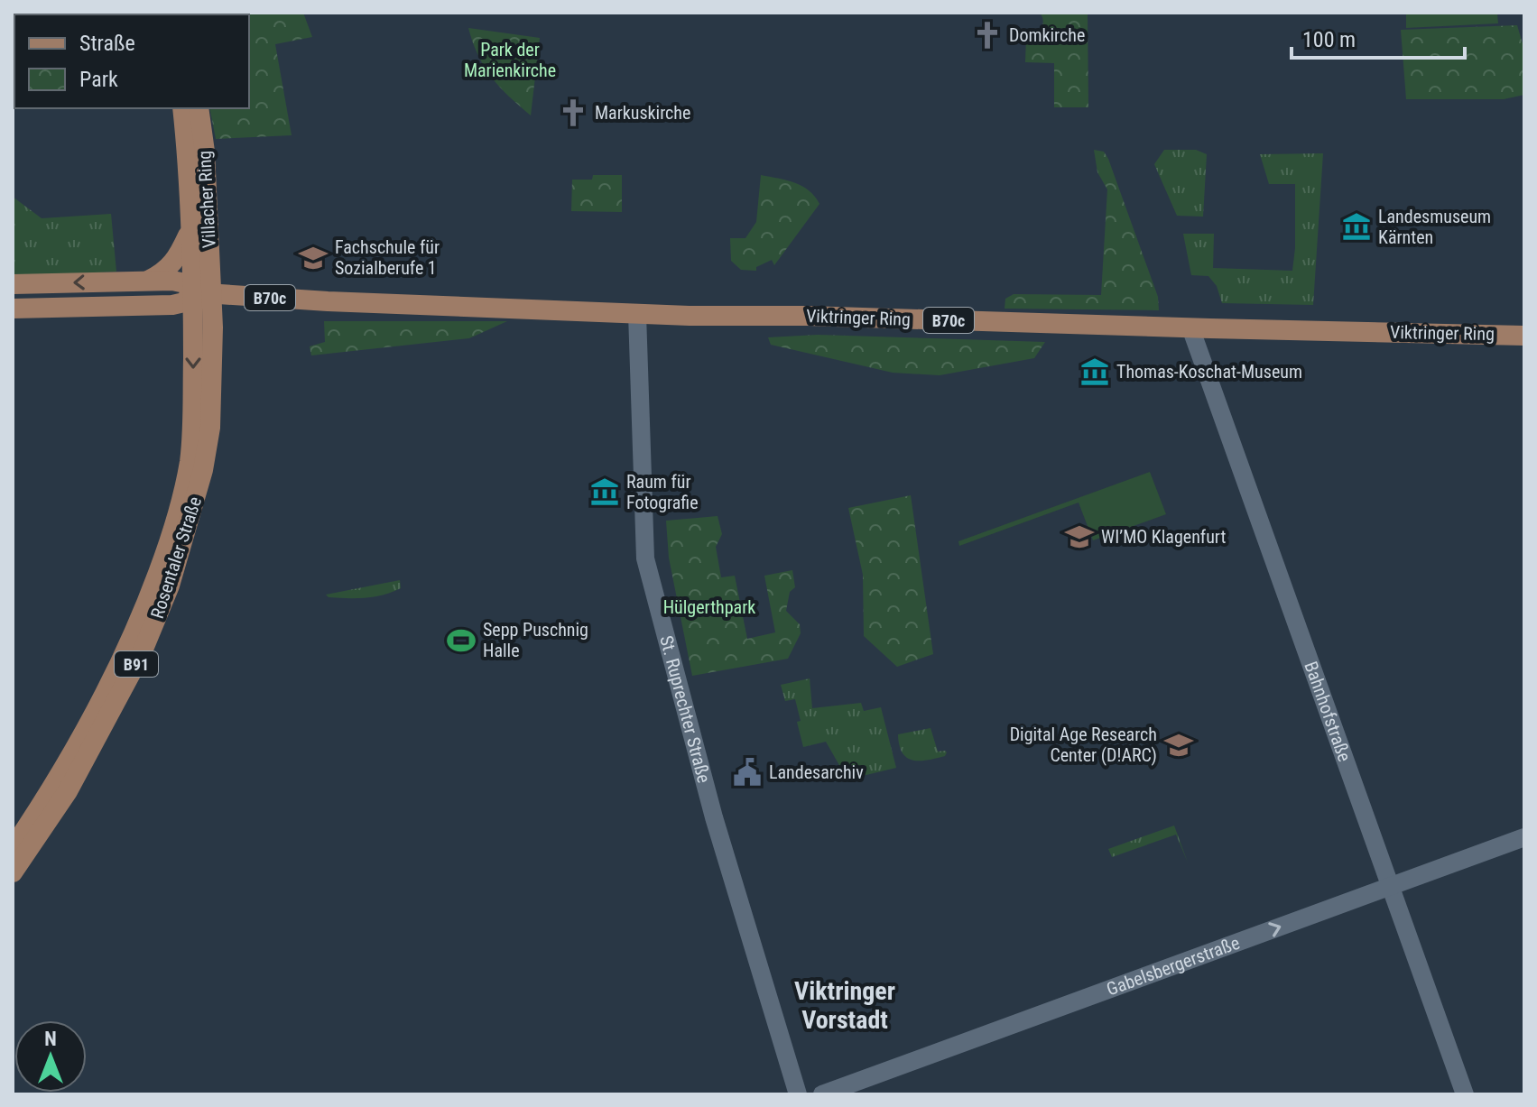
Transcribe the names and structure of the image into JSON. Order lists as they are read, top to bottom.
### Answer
{
  "streets": {
    "main road": [
      "Villacher Ring",
      "B70c",
      "Viktringer Ring",
      "Rosentaler Straße",
      "B91"
    ],
    "street": ["St. Ruprechter Straße", "Bahnhofstraße", "Gabelsbergerstraße"]
  },
  "crossings": [
    ["Villacher Ring", "Viktringer Ring"],
    ["Villacher Ring", "Rosentaler Straße"],
    ["Viktringer Ring", "Rosentaler Straße"],
    ["Viktringer Ring", "St. Ruprechter Straße"],
    ["Viktringer Ring", "Bahnhofstraße"],
    ["Bahnhofstraße", "Gabelsbergerstraße"]
  ],
  "one_way": ["Gabelsbergerstraße"],
  "districts": ["Viktringer Vorstadt"],
  "parks": ["Park der Marienkirche", "Hülgerthpark"],
  "places": {
    "church": ["Domkirche", "Markuskirche"],
    "museum": ["Landesmuseum Kärnten", "Thomas-Koschat-Museum", "Raum für Fotografie"],
    "school or university": ["Fachschule für Sozialberufe 1", "WI’MO Klagenfurt", "Digital Age Research Center (D!ARC)"],
    "sports": ["Sepp Puschnig Halle"],
    "public building": ["Landesarchiv"]
  },
  "legend": ["Straße", "Park"],
  "scale_bar": "100 m",
  "north": "top"
}
